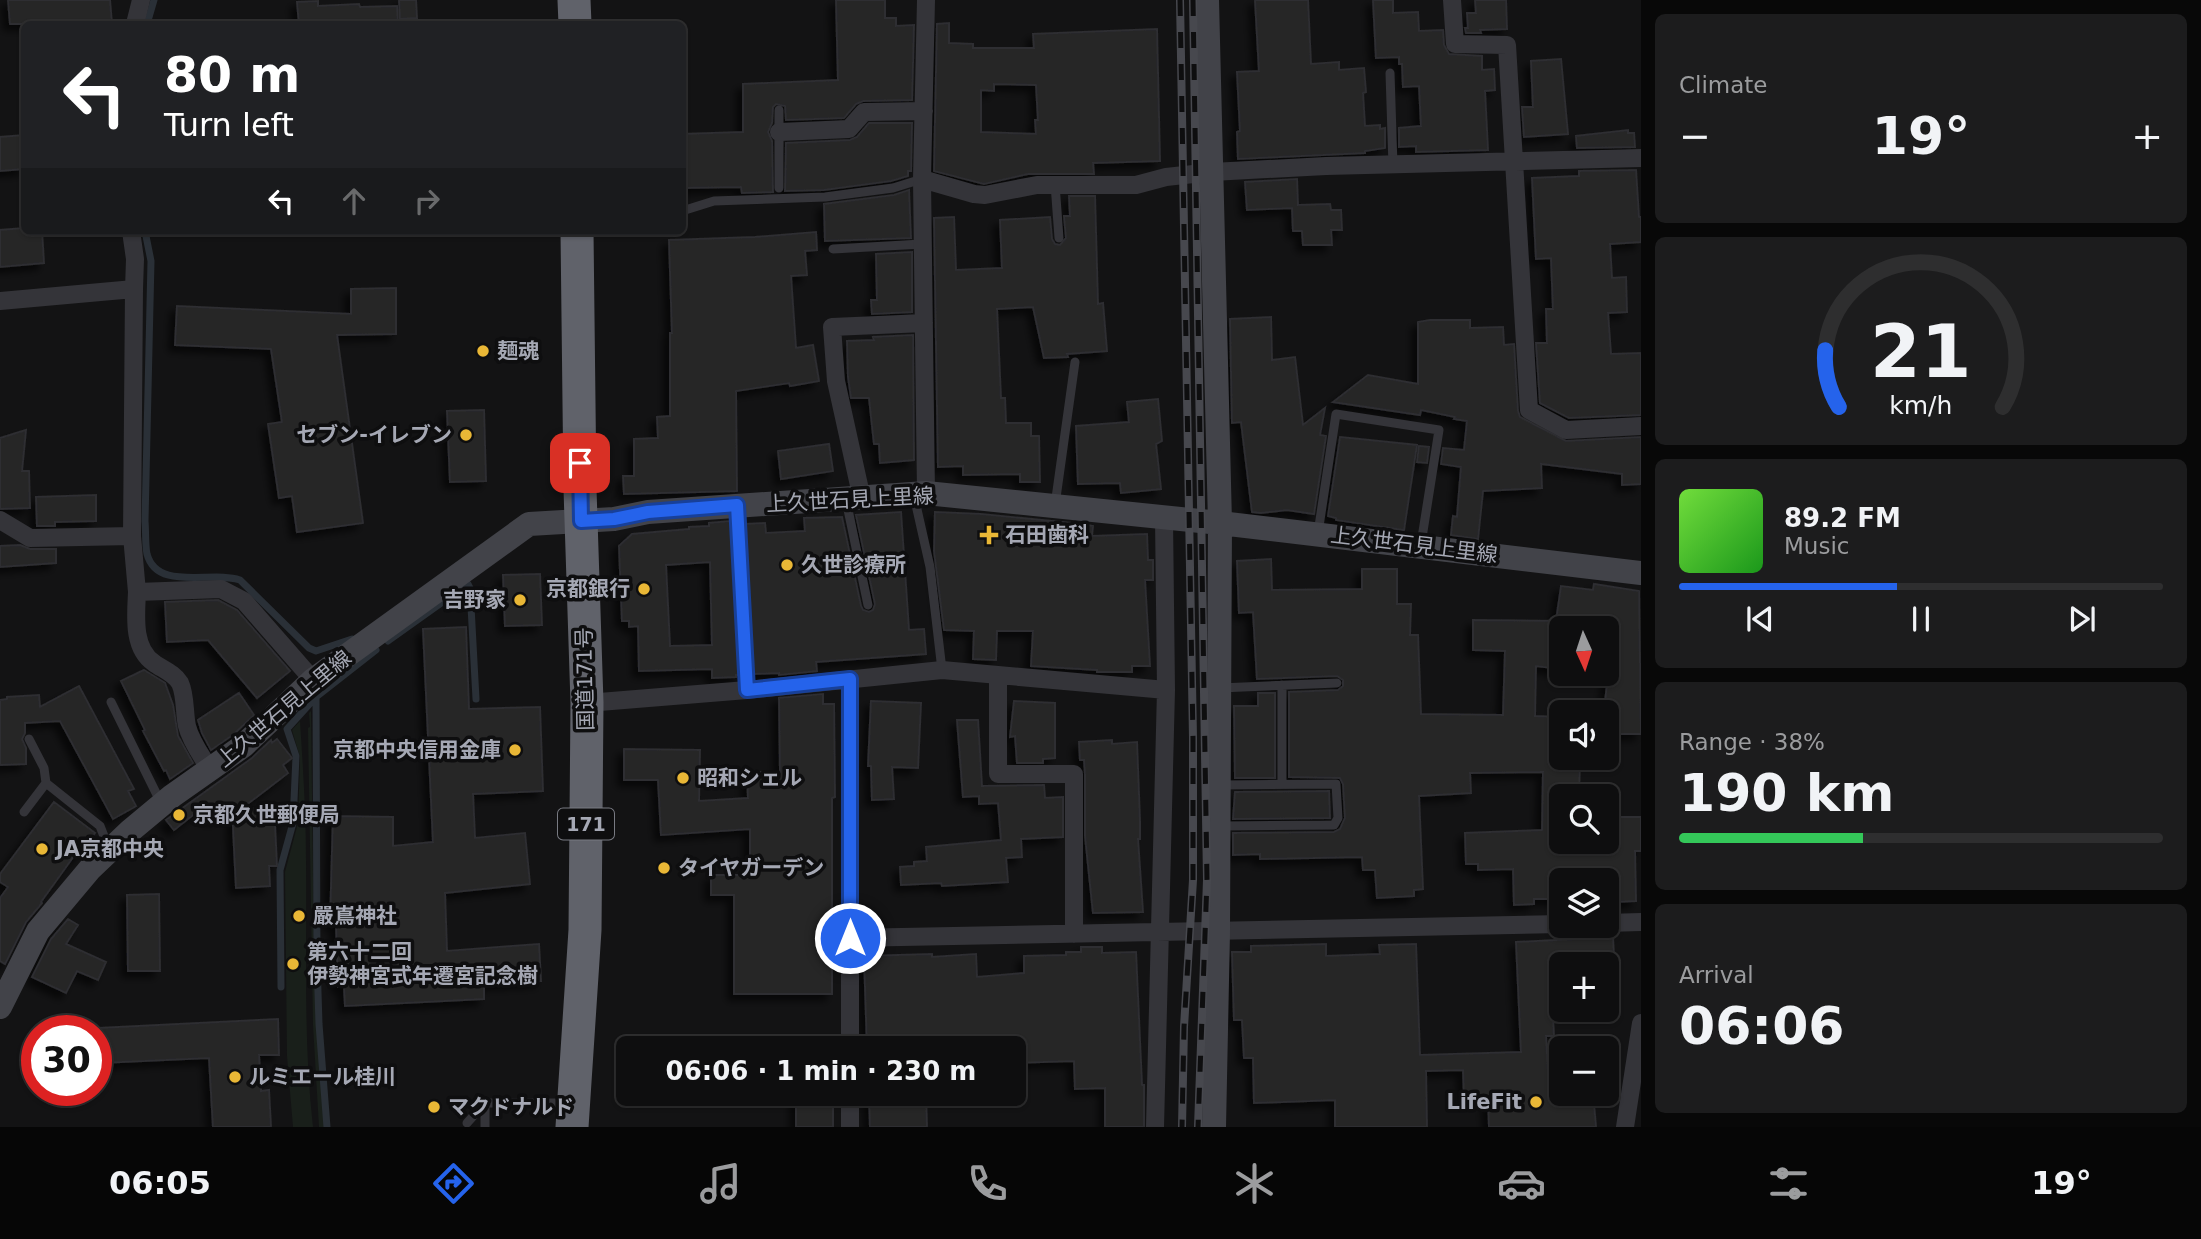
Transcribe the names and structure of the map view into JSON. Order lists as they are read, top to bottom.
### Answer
{
  "streets": {
    "highway": ["国道171号", "171"],
    "main road": ["上久世石見上里線"]
  },
  "crossings": [
    ["上久世石見上里線", "国道171号"]
  ],
  "places": {
    "other": [
      "麺魂",
      "セブン-イレブン",
      "久世診療所",
      "京都銀行",
      "吉野家",
      "京都中央信用金庫",
      "昭和シェル",
      "京都久世郵便局",
      "JA京都中央",
      "タイヤガーデン",
      "嚴嶌神社",
      "第六十二回 伊勢神宮式年遷宮記念樹",
      "ルミエール桂川",
      "LifeFit",
      "マクドナルド"
    ],
    "health": ["石田歯科"]
  },
  "north": "bottom",
  "page": {
    "tile": [
      "Climate",
      ["Range · 38%", "190 km"],
      ["Arrival", "06:06"]
    ],
    "turn": ["80 m", "Turn left"],
    "heat": ["−", "19°", "+"],
    "song": ["89.2 FM", "Music"],
    "map_buttons": ["+", "−"],
    "limit": "30",
    "trip": "06:06 · 1 min · 230 m",
    "tabs": ["06:05", "19°"],
    "gauge": ["21", "km/h"]
  }
}
